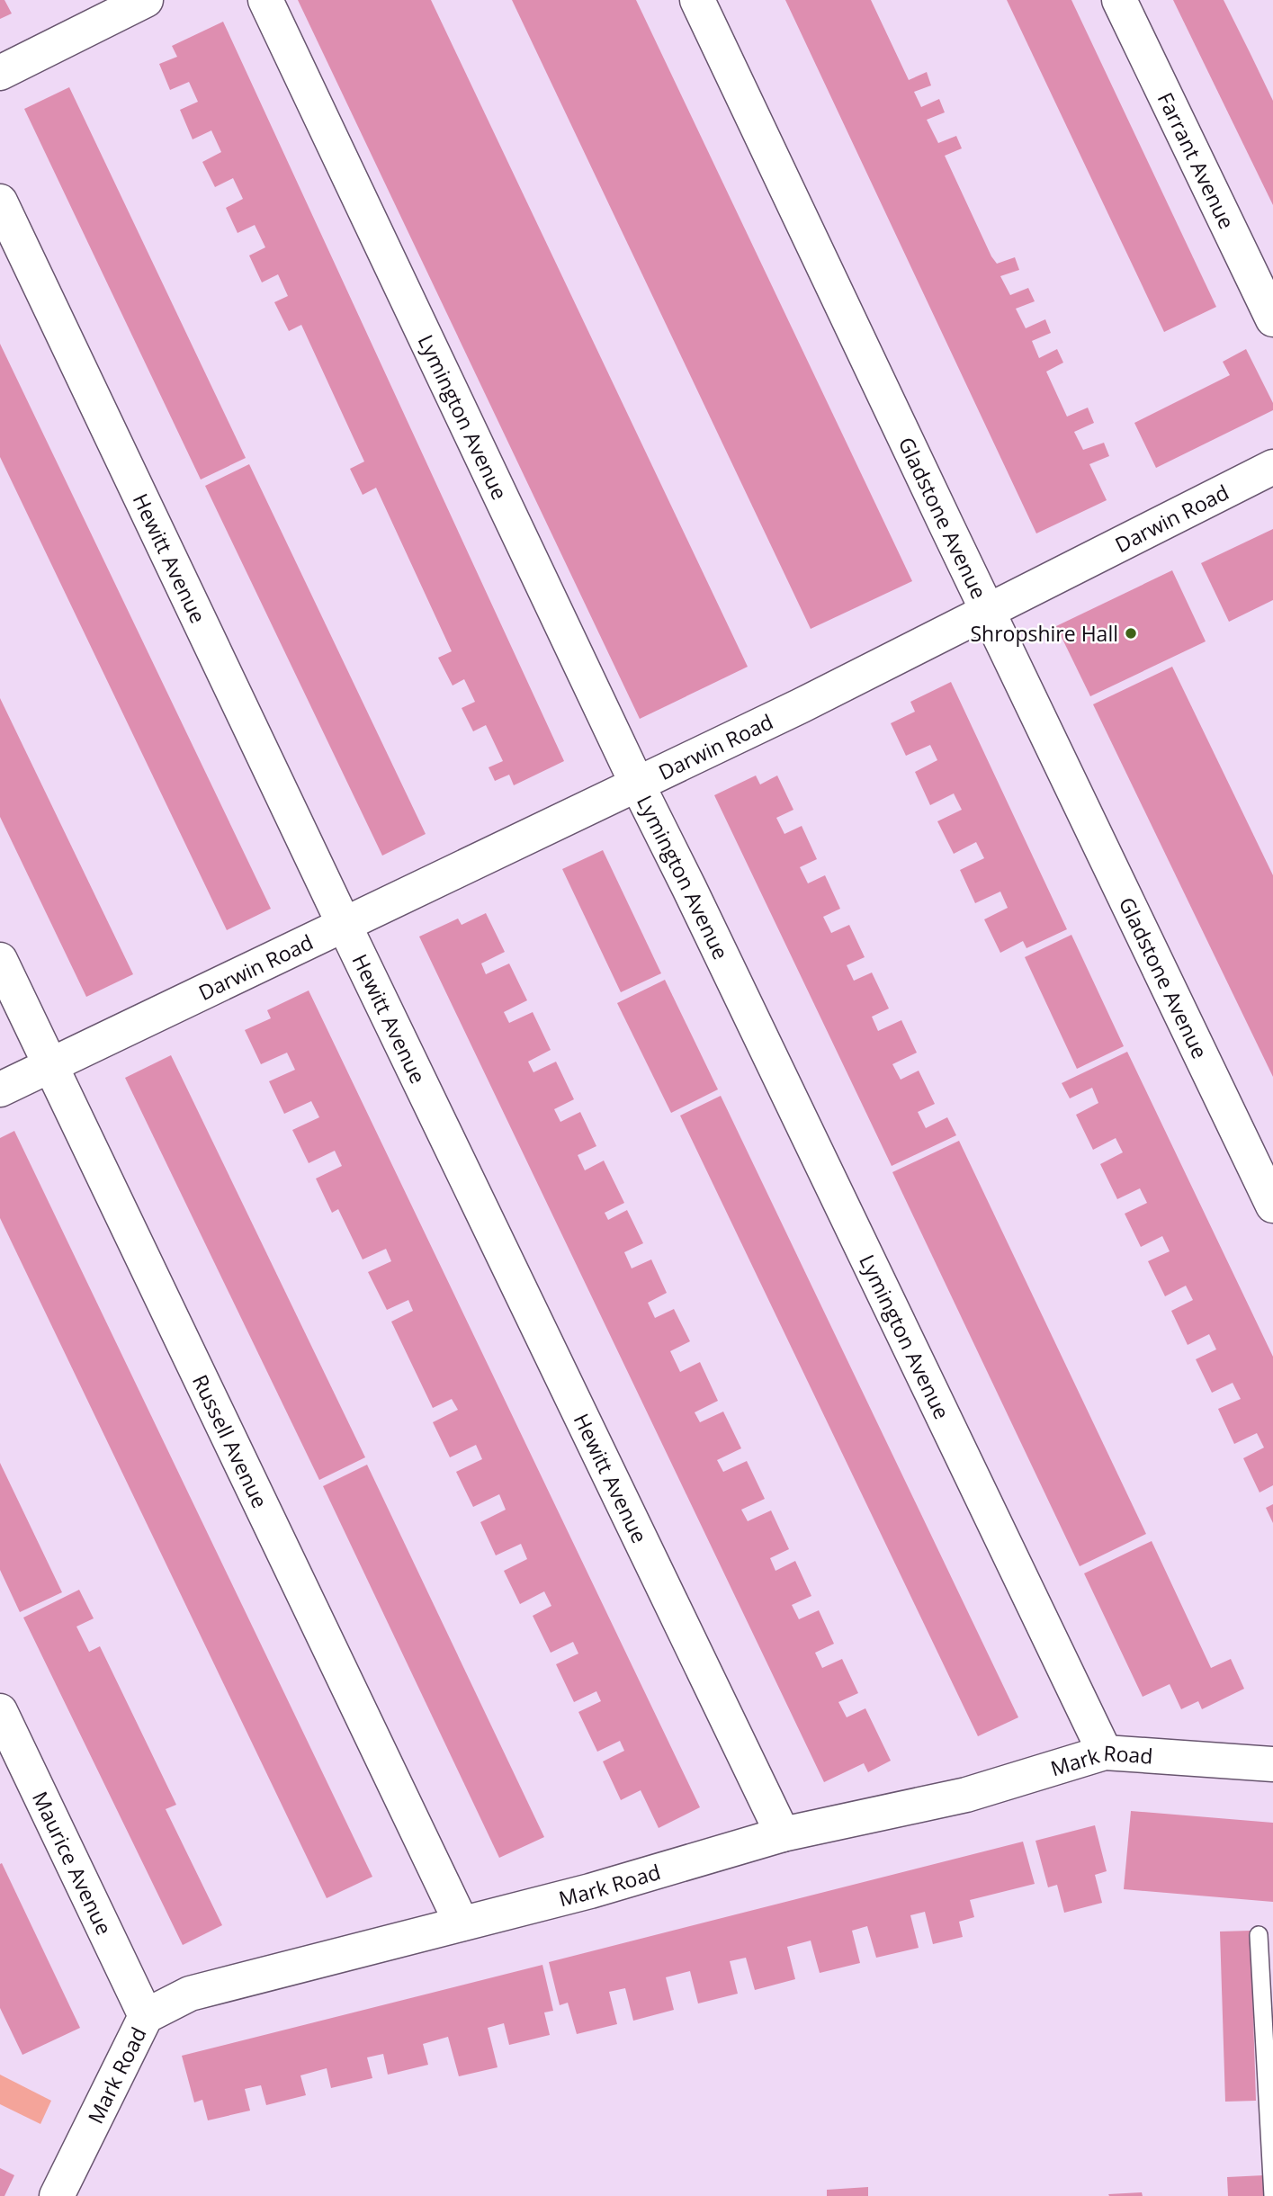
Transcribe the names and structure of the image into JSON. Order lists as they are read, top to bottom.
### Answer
{
  "streets": {
    "street": [
      "Farrant Avenue",
      "Lymington Avenue",
      "Gladstone Avenue",
      "Darwin Road",
      "Hewitt Avenue",
      "Russell Avenue",
      "Mark Road",
      "Maurice Avenue"
    ]
  },
  "crossings": [
    ["Lymington Avenue", "Darwin Road"],
    ["Lymington Avenue", "Mark Road"],
    ["Gladstone Avenue", "Darwin Road"],
    ["Darwin Road", "Hewitt Avenue"],
    ["Darwin Road", "Russell Avenue"],
    ["Hewitt Avenue", "Mark Road"],
    ["Russell Avenue", "Mark Road"],
    ["Mark Road", "Maurice Avenue"]
  ],
  "places": ["Shropshire Hall"]
}
